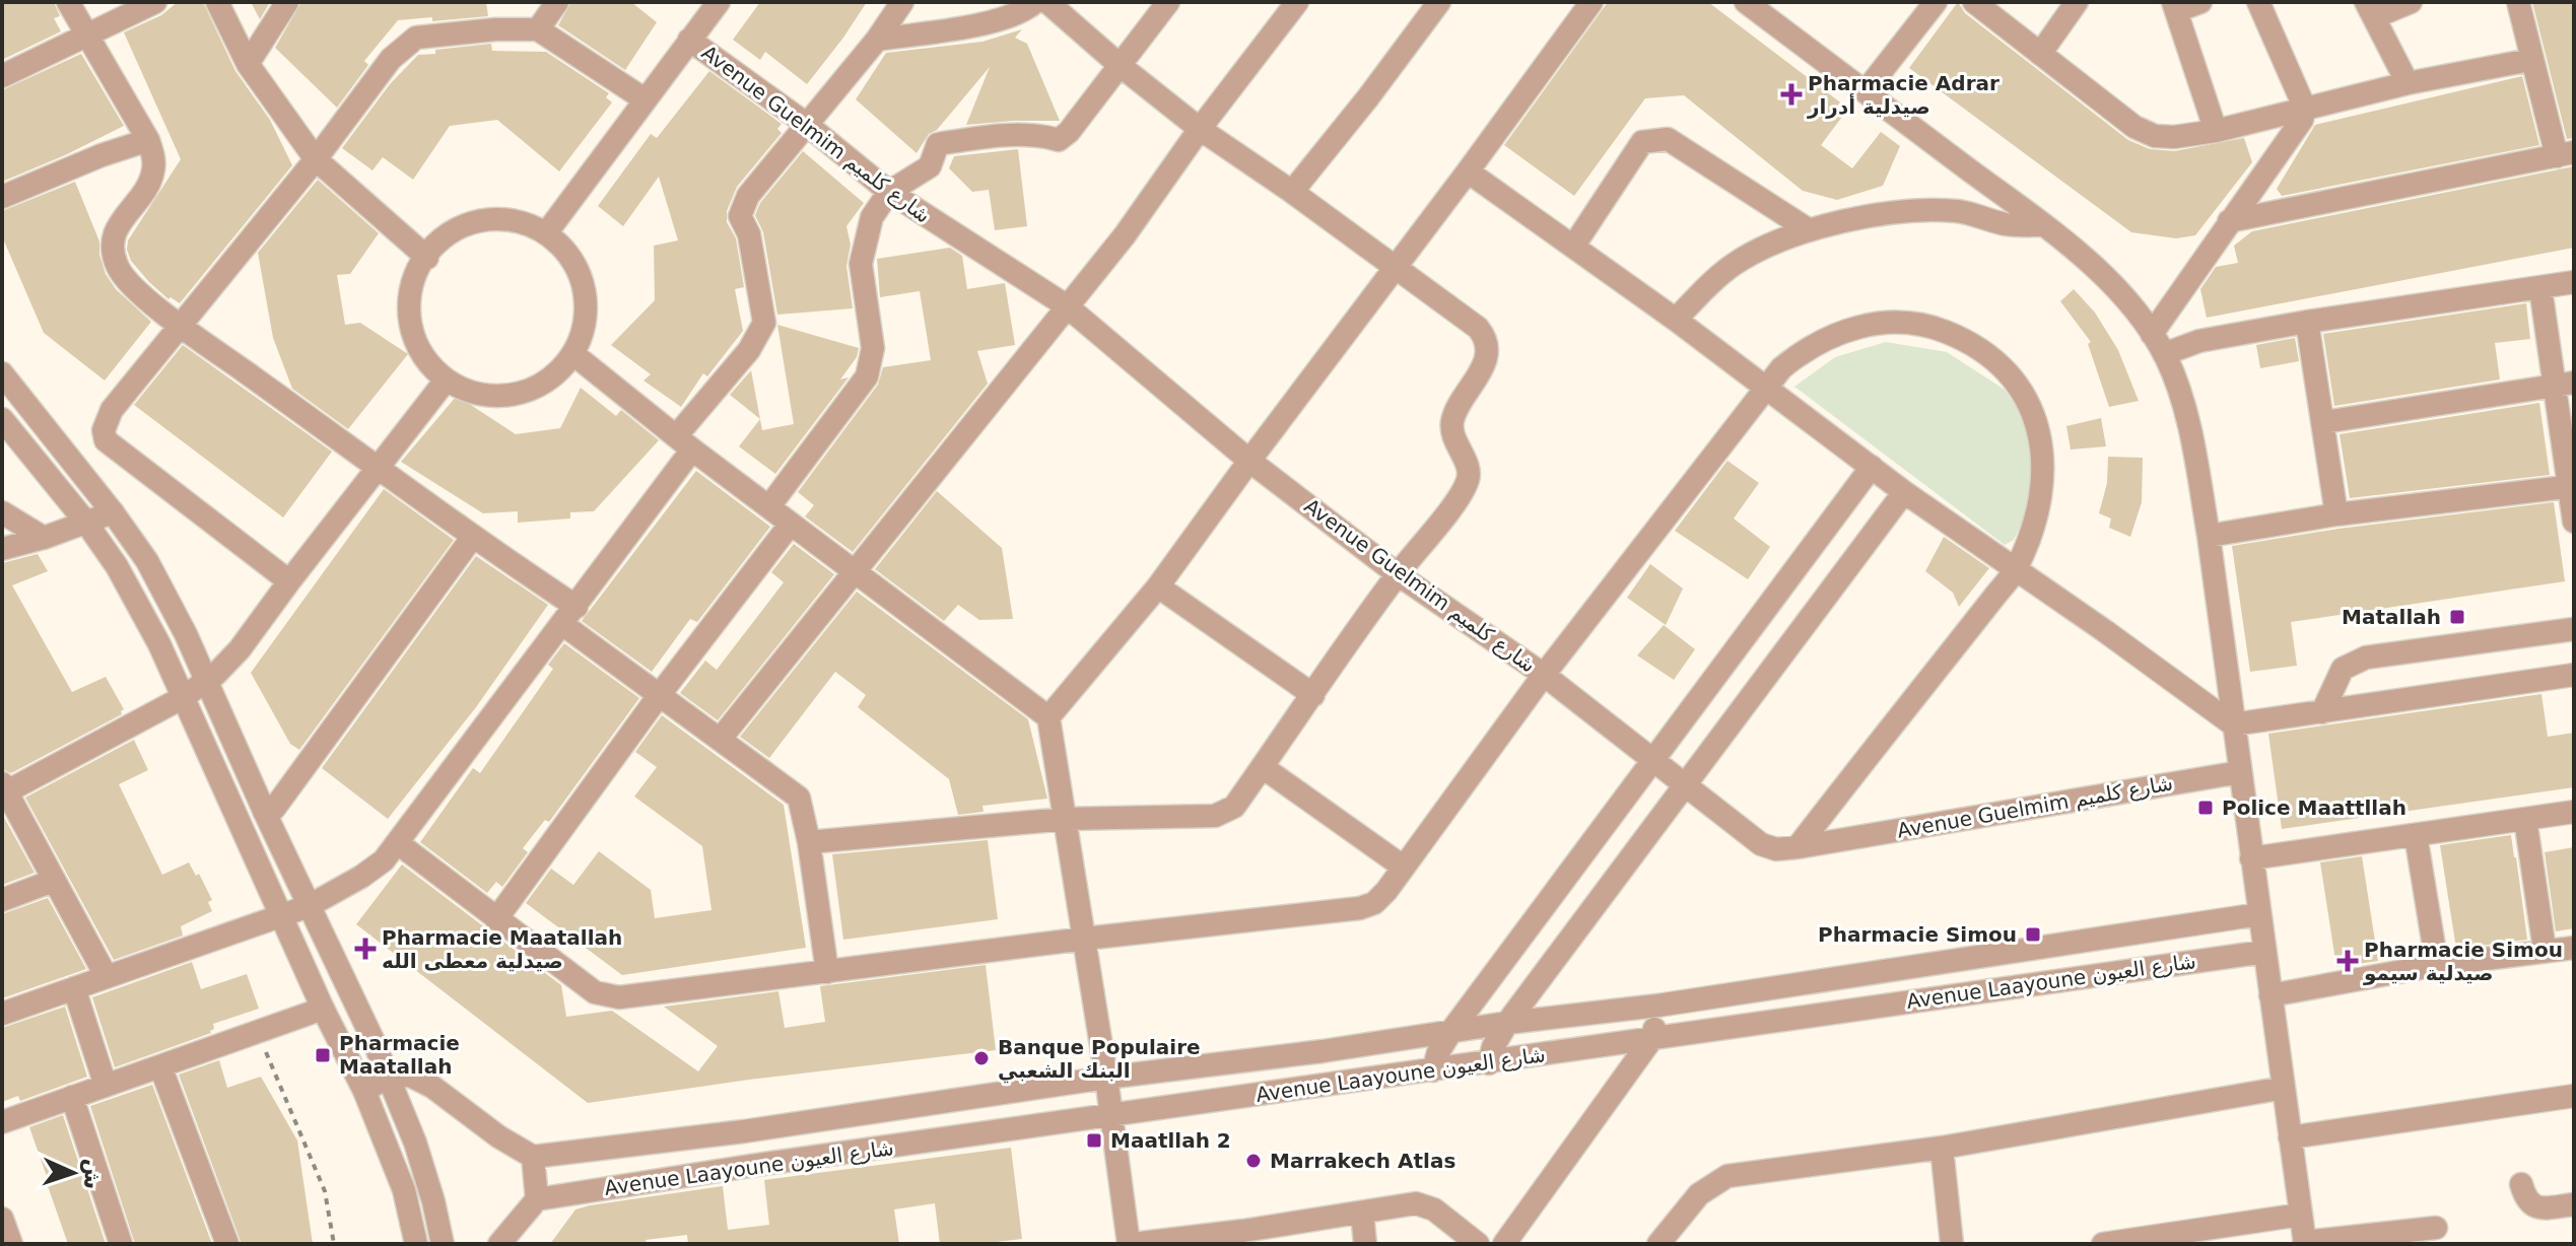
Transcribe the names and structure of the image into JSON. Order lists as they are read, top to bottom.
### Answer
{
  "streets": {
    "street": ["Avenue Guelmim شارع كلميم", "Avenue Laayoune شارع العيون"]
  },
  "places": {
    "health": ["Pharmacie Adrar صيدلية أدرار", "Pharmacie Maatallah صيدلية معطى الله", "Pharmacie Simou صيدلية سيمو"],
    "transit": [
      "Matallah",
      "Police Maattllah",
      "Pharmacie Simou",
      "Pharmacie Maatallah",
      "Maatllah 2"
    ],
    "other": ["Banque Populaire البنك الشعبي", "Marrakech Atlas"]
  },
  "north": "right"
}
